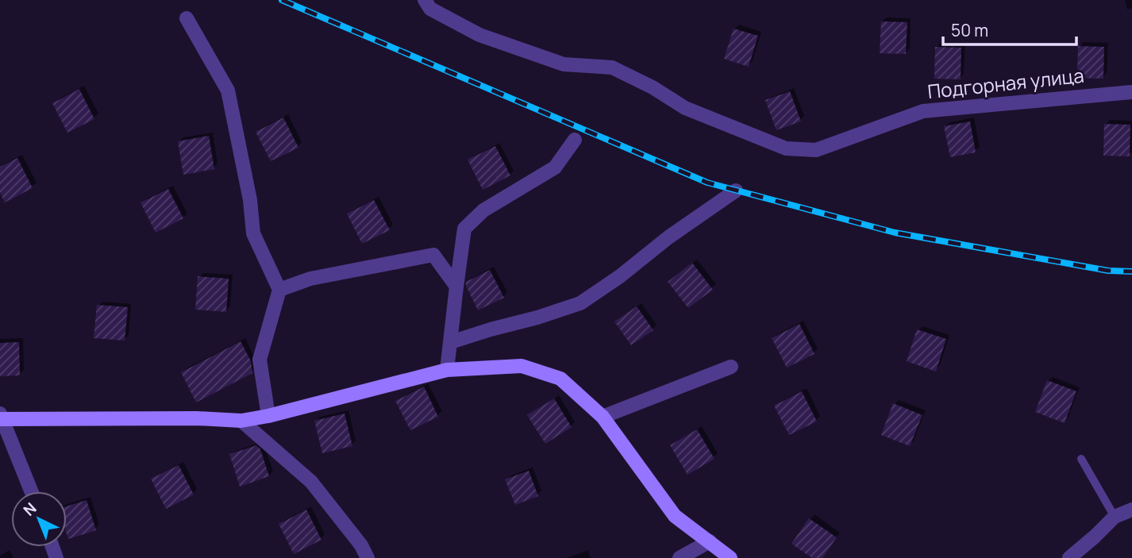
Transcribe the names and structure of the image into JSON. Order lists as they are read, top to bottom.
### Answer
{
  "streets": {
    "street": ["Подгорная улица"]
  },
  "scale_bar": "50 m",
  "north": "top left"
}
